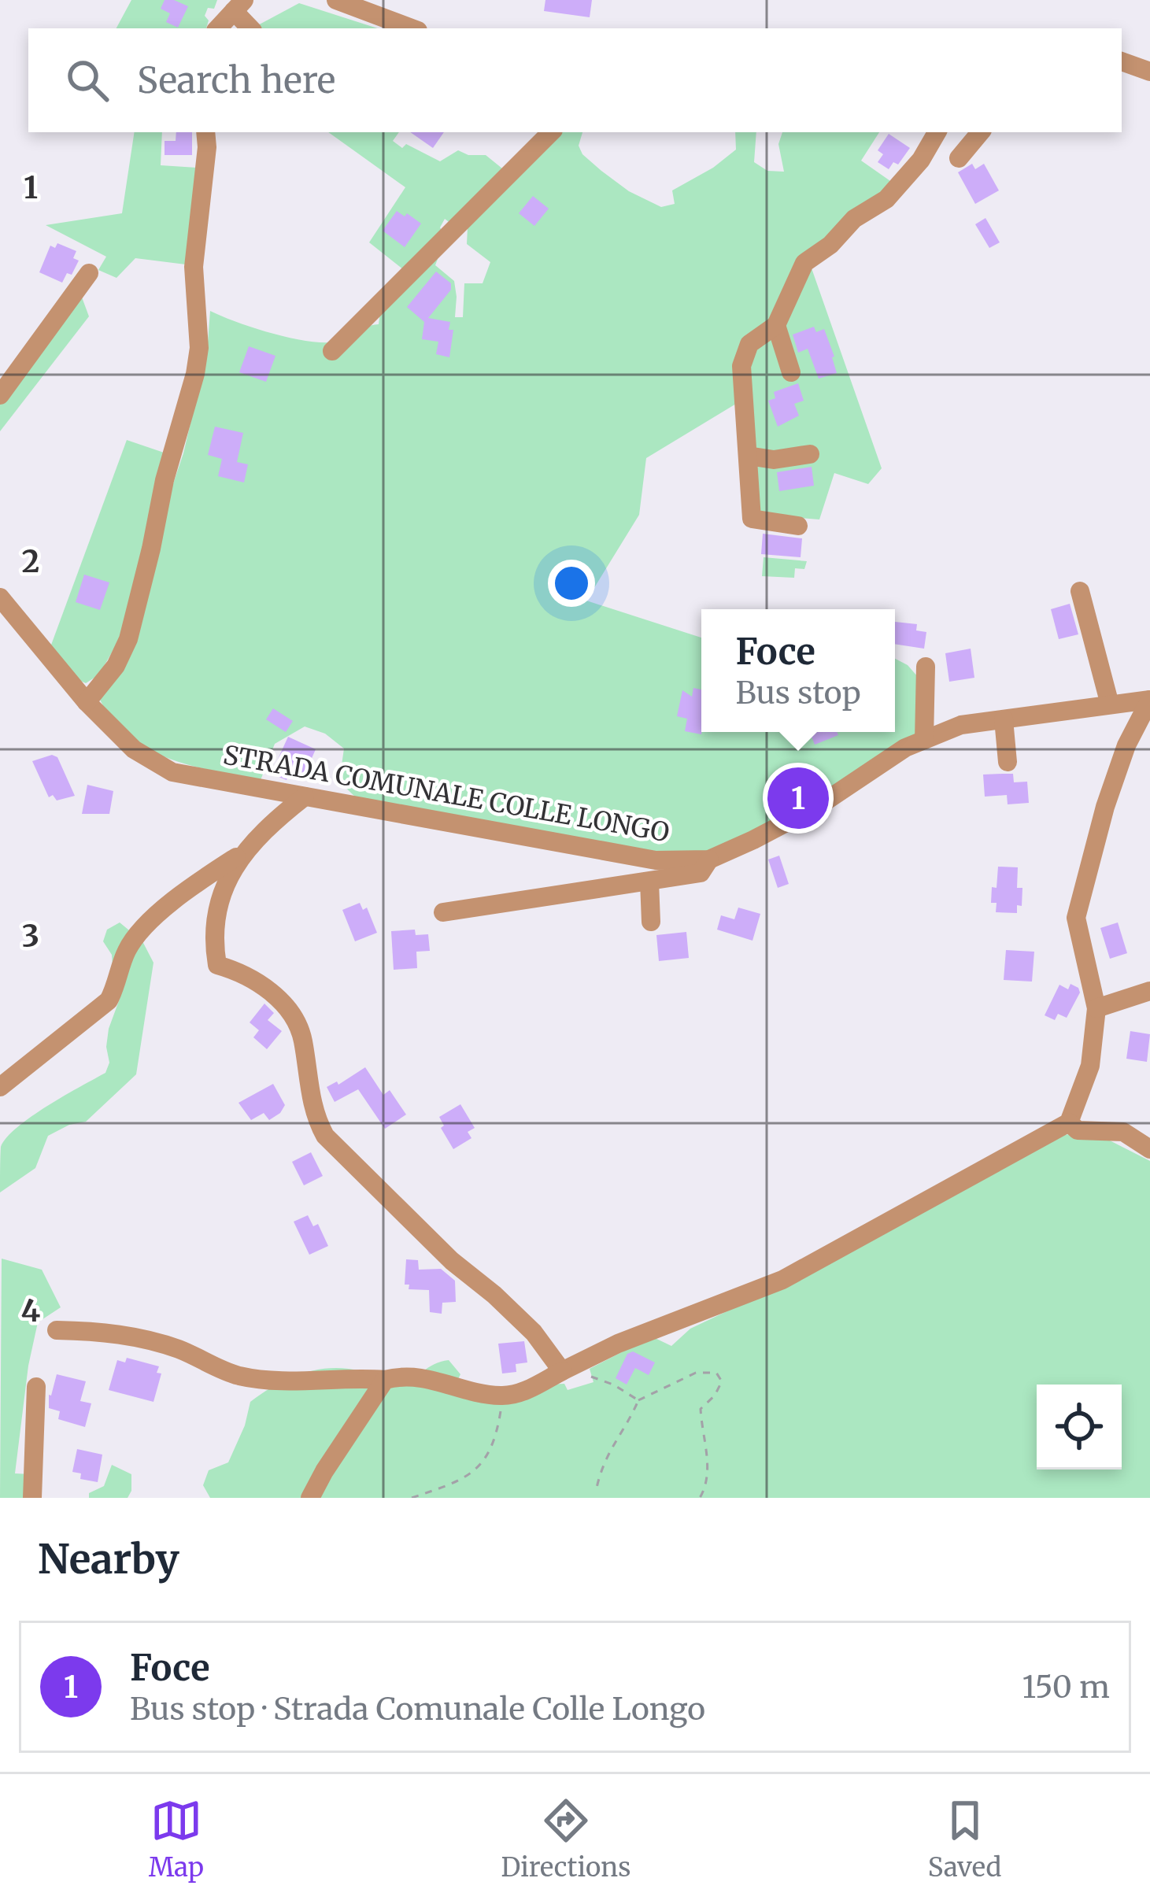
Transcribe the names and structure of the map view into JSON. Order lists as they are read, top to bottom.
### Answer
{
  "streets": {
    "street": ["STRADA COMUNALE COLLE LONGO"]
  },
  "page": {
    "search": "Search here",
    "popup": ["Foce", "Bus stop"],
    "pins": "1",
    "heading": "Nearby",
    "list": [
      {
        "mark": "1",
        "name": "Foce",
        "note": "Bus stop · Strada Comunale Colle Longo",
        "value": "150 m"
      }
    ],
    "nav": ["Map", "Directions", "Saved"]
  },
  "grid": {
    "rows": [
      "1",
      "2",
      "3",
      "4"
    ]
  }
}
